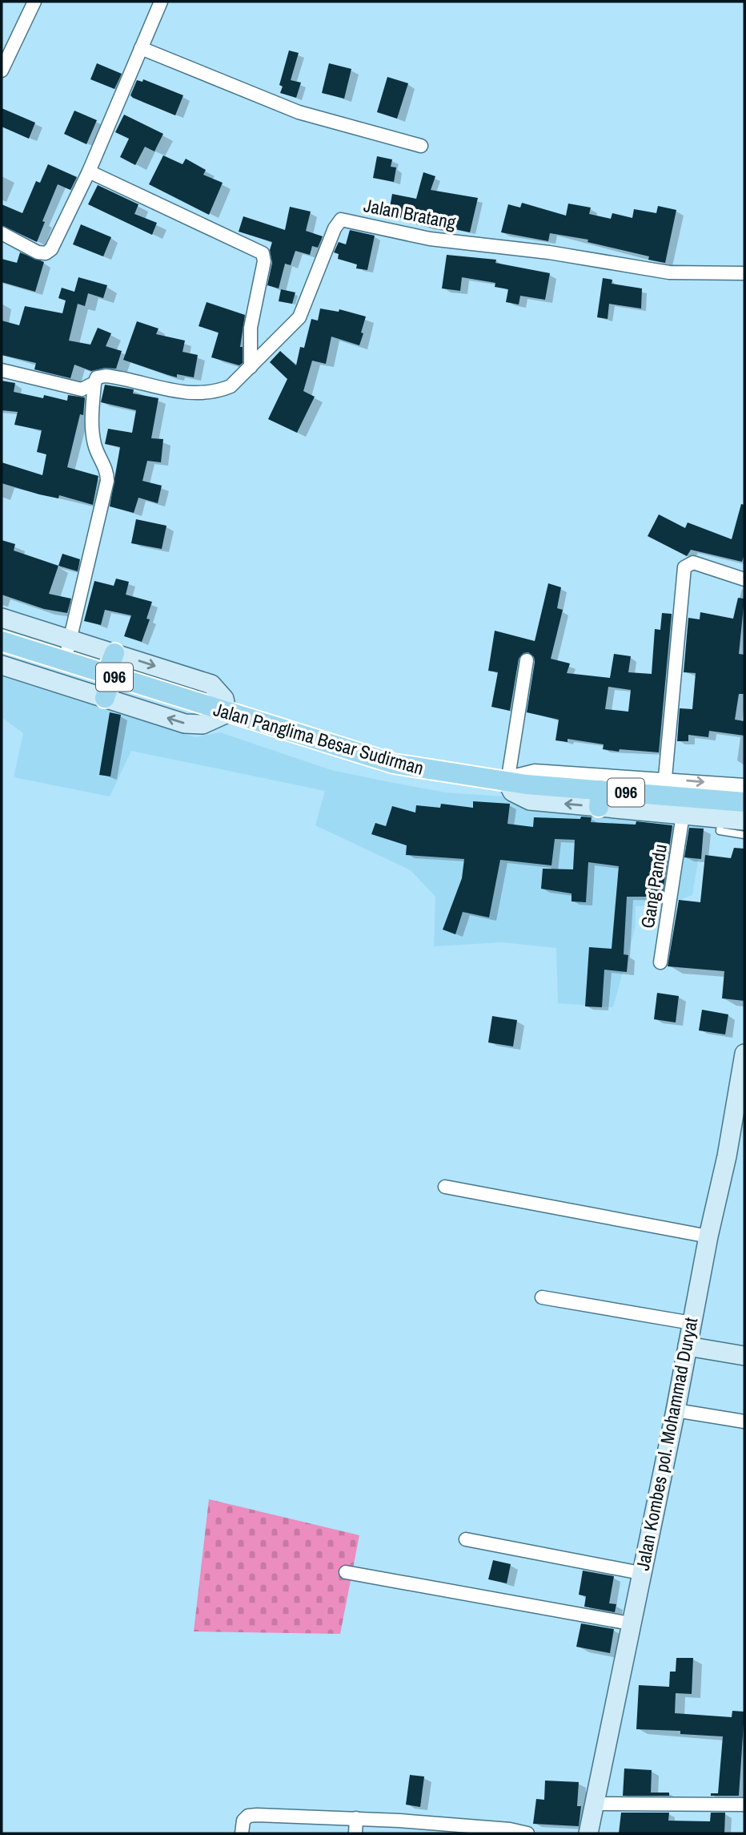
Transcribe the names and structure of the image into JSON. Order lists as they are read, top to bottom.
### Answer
{
  "streets": {
    "main road": ["096", "Jalan Panglima Besar Sudirman"],
    "street": ["Jalan Bratang", "Gang Pandu", "Jalan Kombes pol. Mohammad Duryat"]
  }
}
